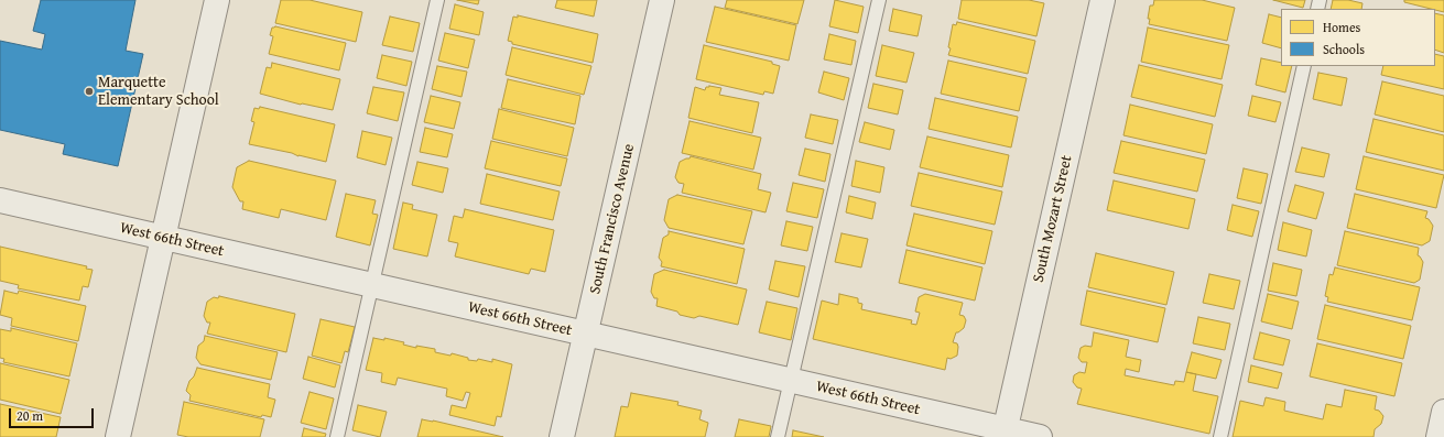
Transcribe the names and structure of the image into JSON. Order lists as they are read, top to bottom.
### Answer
{
  "streets": {
    "street": ["South Francisco Avenue", "South Mozart Street", "West 66th Street"]
  },
  "crossings": [
    ["South Francisco Avenue", "West 66th Street"],
    ["South Mozart Street", "West 66th Street"]
  ],
  "places": ["Marquette Elementary School"],
  "legend": ["Homes", "Schools"],
  "scale_bar": "20 m"
}
